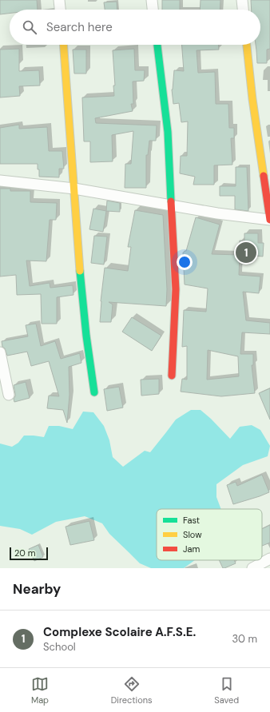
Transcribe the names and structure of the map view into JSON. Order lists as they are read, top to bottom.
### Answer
{
  "legend": ["Fast", "Slow", "Jam"],
  "scale_bar": "20 m",
  "page": {
    "search": "Search here",
    "pins": "1",
    "scale": "20 m",
    "heading": "Nearby",
    "list": [
      {
        "mark": "1",
        "name": "Complexe Scolaire A.F.S.E.",
        "note": "School",
        "value": "30 m"
      }
    ],
    "nav": ["Map", "Directions", "Saved"]
  }
}
